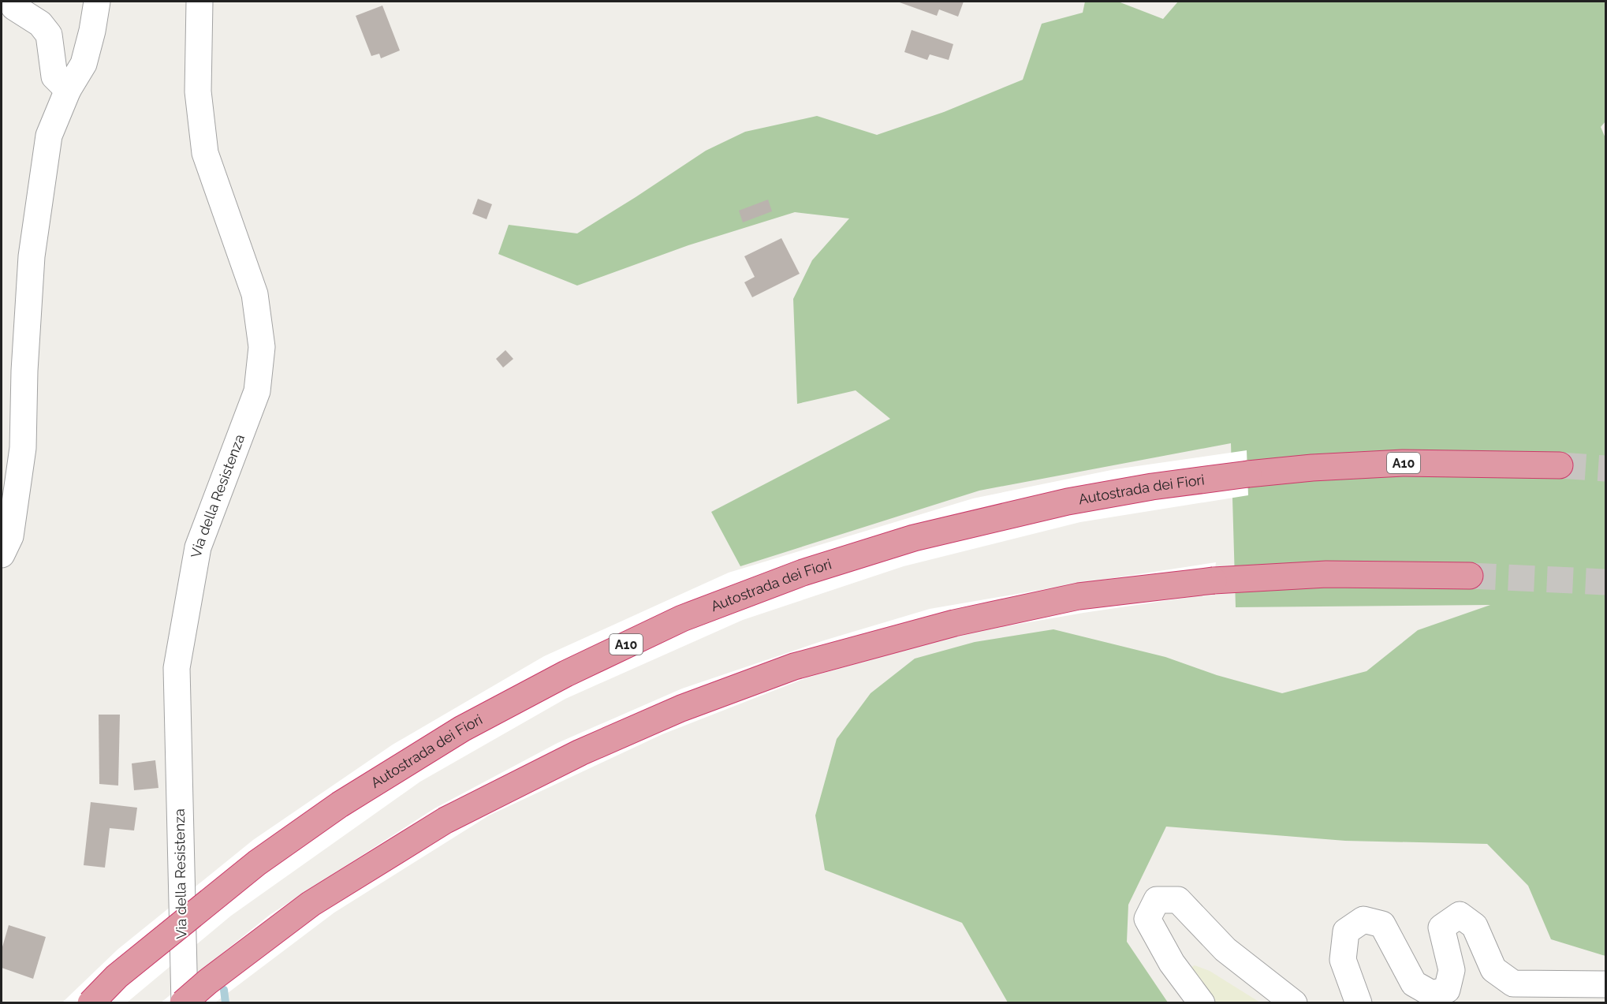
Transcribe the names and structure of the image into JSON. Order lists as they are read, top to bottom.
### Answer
{
  "streets": {
    "highway": ["A10", "Autostrada dei Fiori"],
    "street": ["Via della Resistenza"]
  }
}
